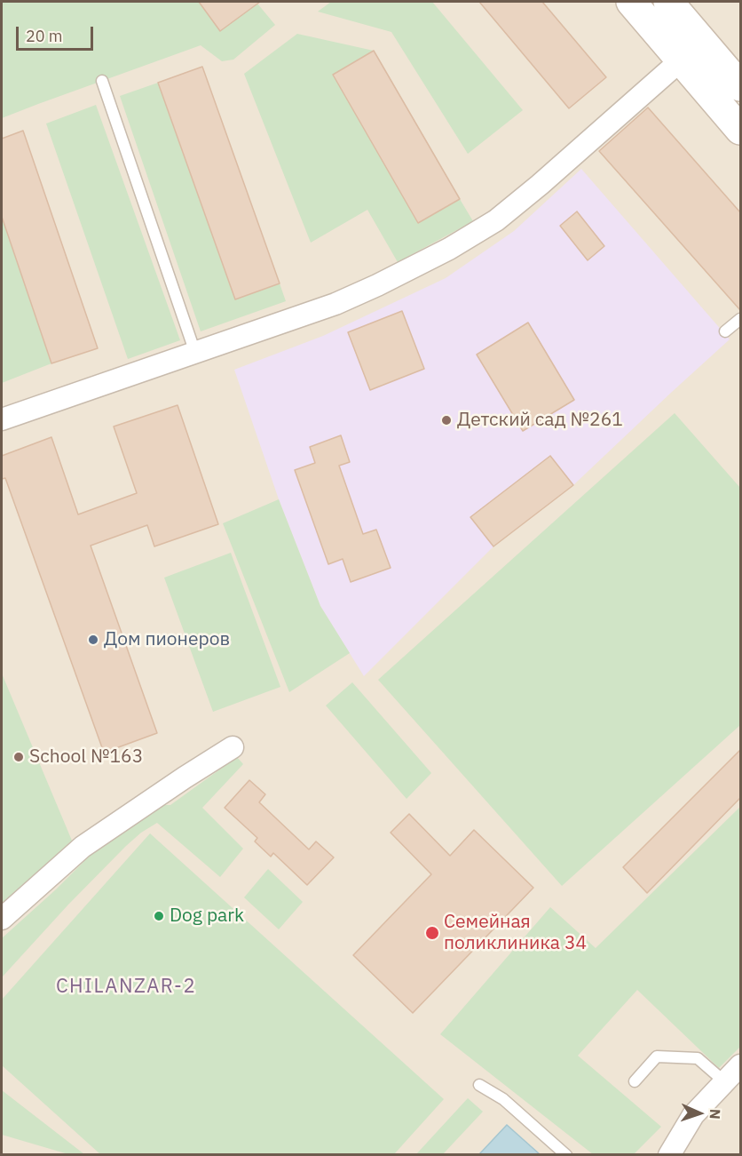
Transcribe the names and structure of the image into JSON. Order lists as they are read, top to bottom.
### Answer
{
  "districts": ["CHILANZAR-2"],
  "places": [
    "Детский сад №261",
    "Дом пионеров",
    "School №163",
    "Dog park",
    "Семейная поликлиника 34"
  ],
  "scale_bar": "20 m",
  "north": "right"
}
